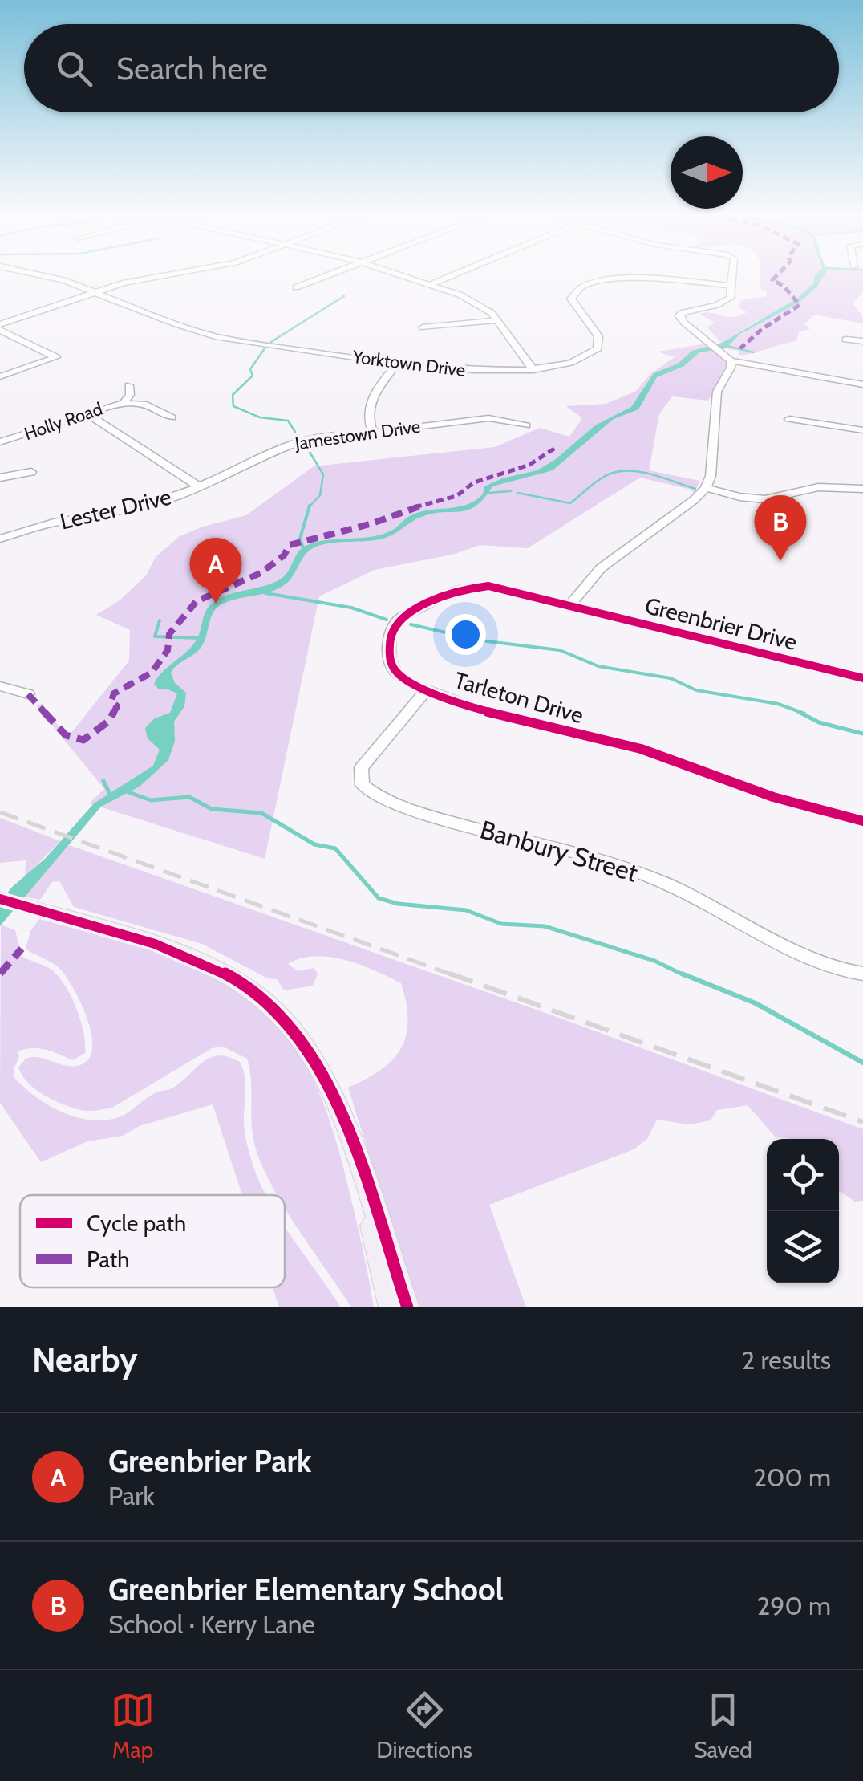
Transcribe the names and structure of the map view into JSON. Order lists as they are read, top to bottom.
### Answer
{
  "streets": {
    "street": [
      "Yorktown Drive",
      "Holly Road",
      "Jamestown Drive",
      "Lester Drive",
      "Greenbrier Drive",
      "Tarleton Drive",
      "Banbury Street"
    ]
  },
  "crossings": [
    ["Holly Road", "Lester Drive"],
    ["Jamestown Drive", "Lester Drive"],
    ["Greenbrier Drive", "Tarleton Drive"],
    ["Tarleton Drive", "Banbury Street"]
  ],
  "legend": ["Cycle path", "Path"],
  "north": "right",
  "page": {
    "search": "Search here",
    "pins": ["B", "A"],
    "heading": ["Nearby", "2 results"],
    "list": [
      {
        "mark": "A",
        "name": "Greenbrier Park",
        "note": "Park",
        "value": "200 m"
      },
      {
        "mark": "B",
        "name": "Greenbrier Elementary School",
        "note": "School · Kerry Lane",
        "value": "290 m"
      }
    ],
    "nav": ["Map", "Directions", "Saved"]
  }
}
